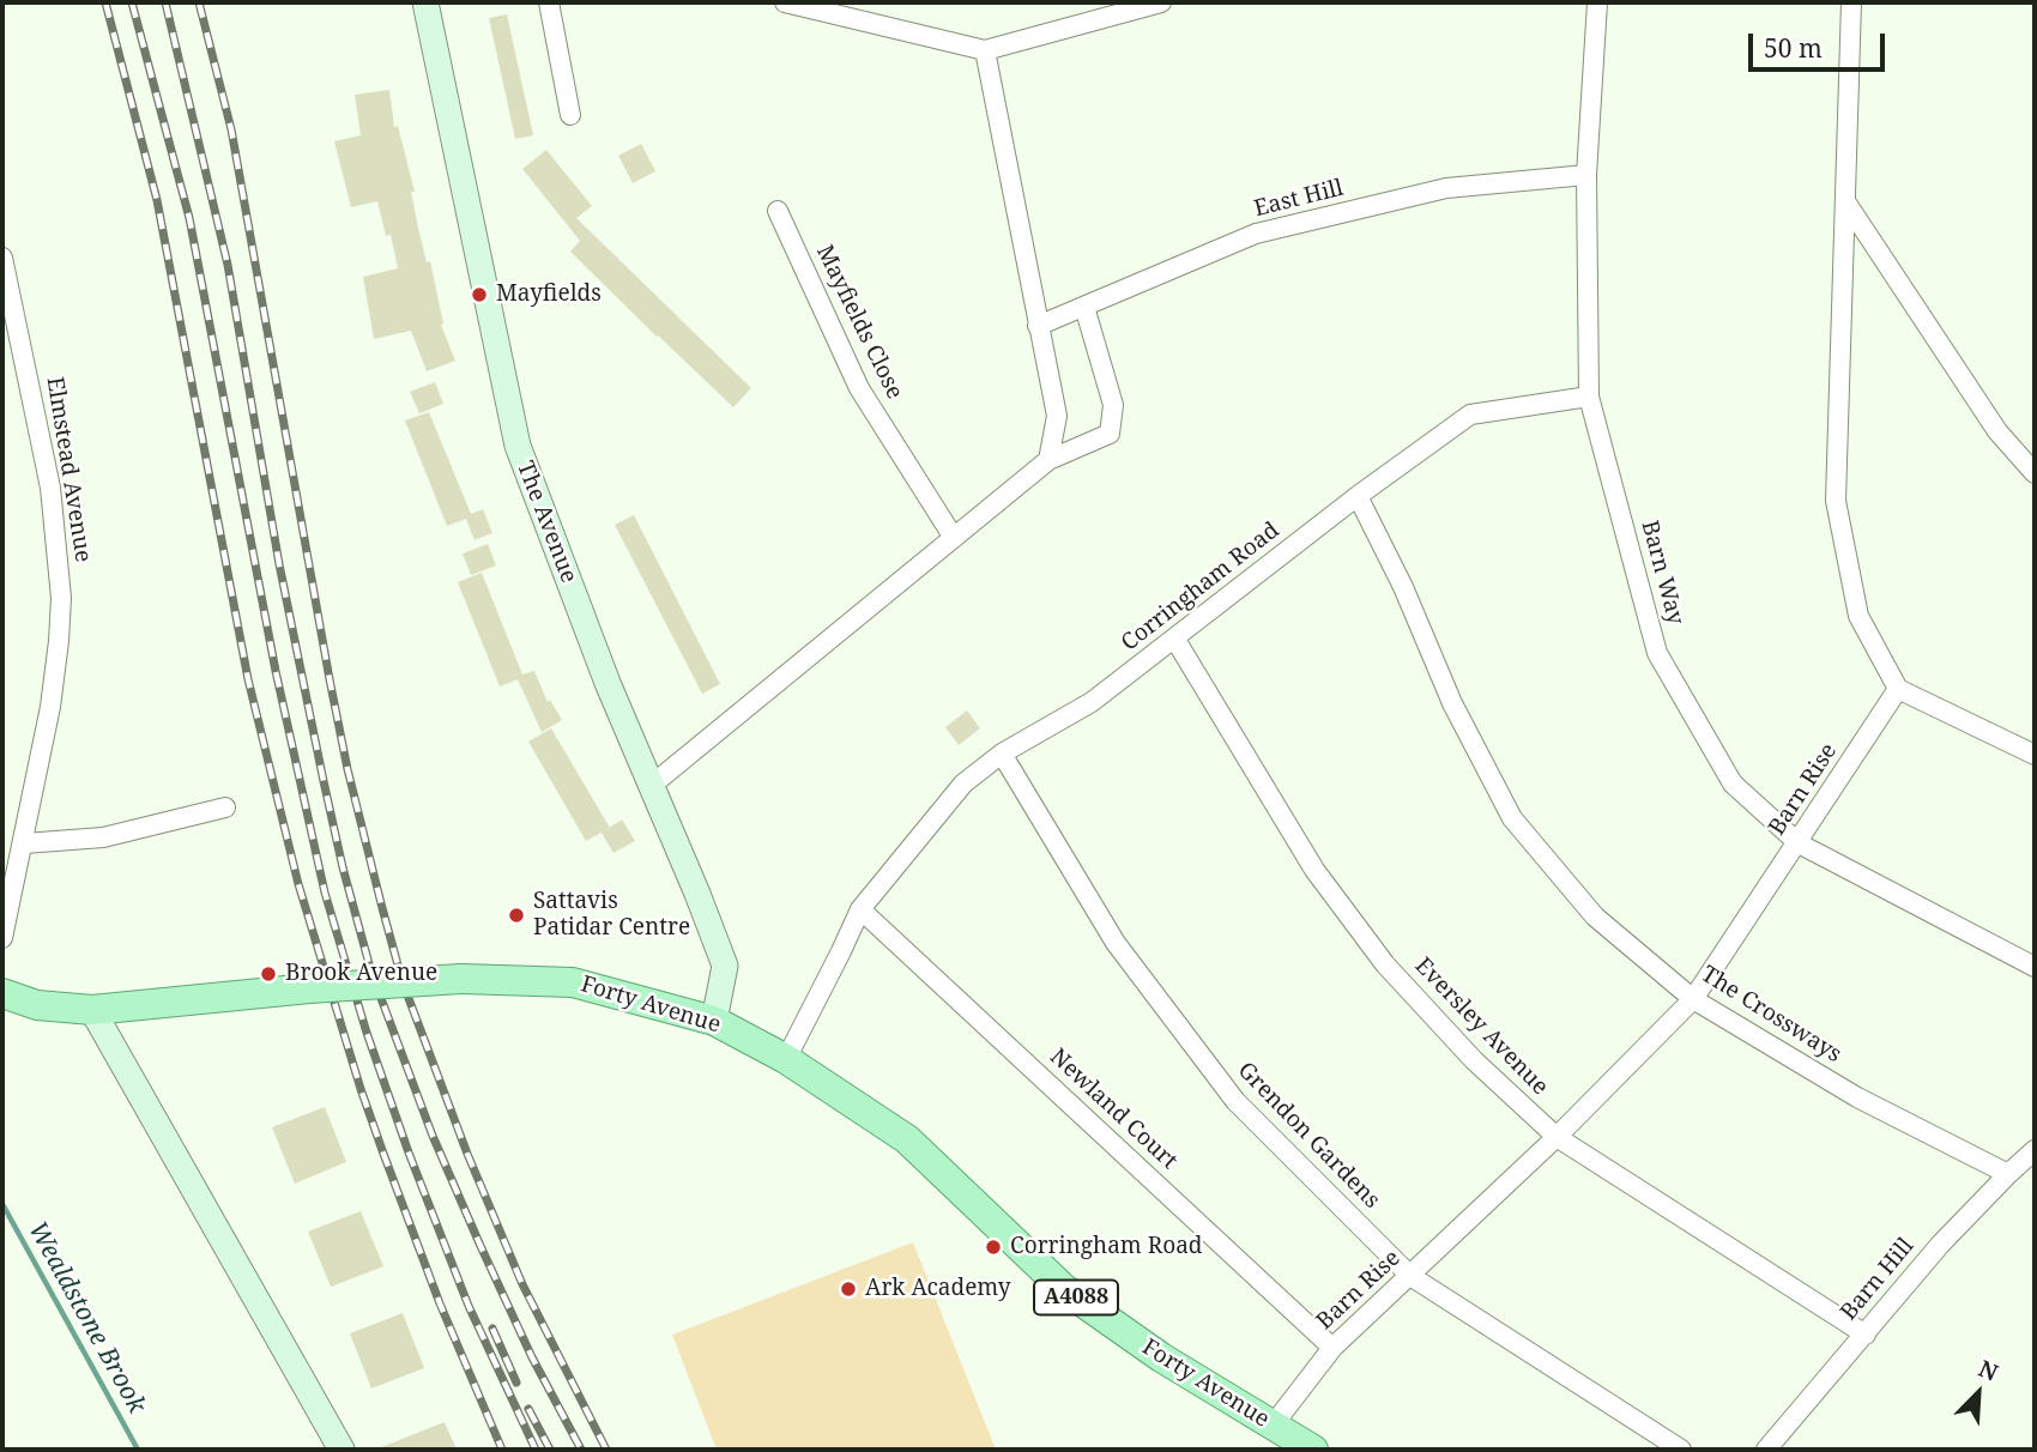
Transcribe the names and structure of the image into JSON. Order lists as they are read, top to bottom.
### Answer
{
  "streets": {
    "main road": ["Forty Avenue", "A4088"],
    "street": [
      "East Hill",
      "Mayfields Close",
      "Elmstead Avenue",
      "The Avenue",
      "Barn Way",
      "Corringham Road",
      "Barn Rise",
      "The Crossways",
      "Eversley Avenue",
      "Newland Court",
      "Grendon Gardens",
      "Barn Hill"
    ]
  },
  "crossings": [
    ["East Hill", "Barn Way"],
    ["The Avenue", "Forty Avenue"],
    ["Barn Way", "Corringham Road"],
    ["Barn Way", "Barn Rise"],
    ["Corringham Road", "Forty Avenue"],
    ["Corringham Road", "The Crossways"],
    ["Corringham Road", "Eversley Avenue"],
    ["Corringham Road", "Newland Court"],
    ["Corringham Road", "Grendon Gardens"],
    ["Barn Rise", "Forty Avenue"],
    ["Barn Rise", "The Crossways"],
    ["Barn Rise", "Eversley Avenue"],
    ["Barn Rise", "Newland Court"],
    ["Barn Rise", "Grendon Gardens"],
    ["The Crossways", "Barn Hill"],
    ["Eversley Avenue", "Barn Hill"]
  ],
  "water": ["Wealdstone Brook"],
  "places": [
    "Mayfields",
    "Sattavis Patidar Centre",
    "Brook Avenue",
    "Corringham Road",
    "Ark Academy"
  ],
  "scale_bar": "50 m",
  "north": "top right"
}
